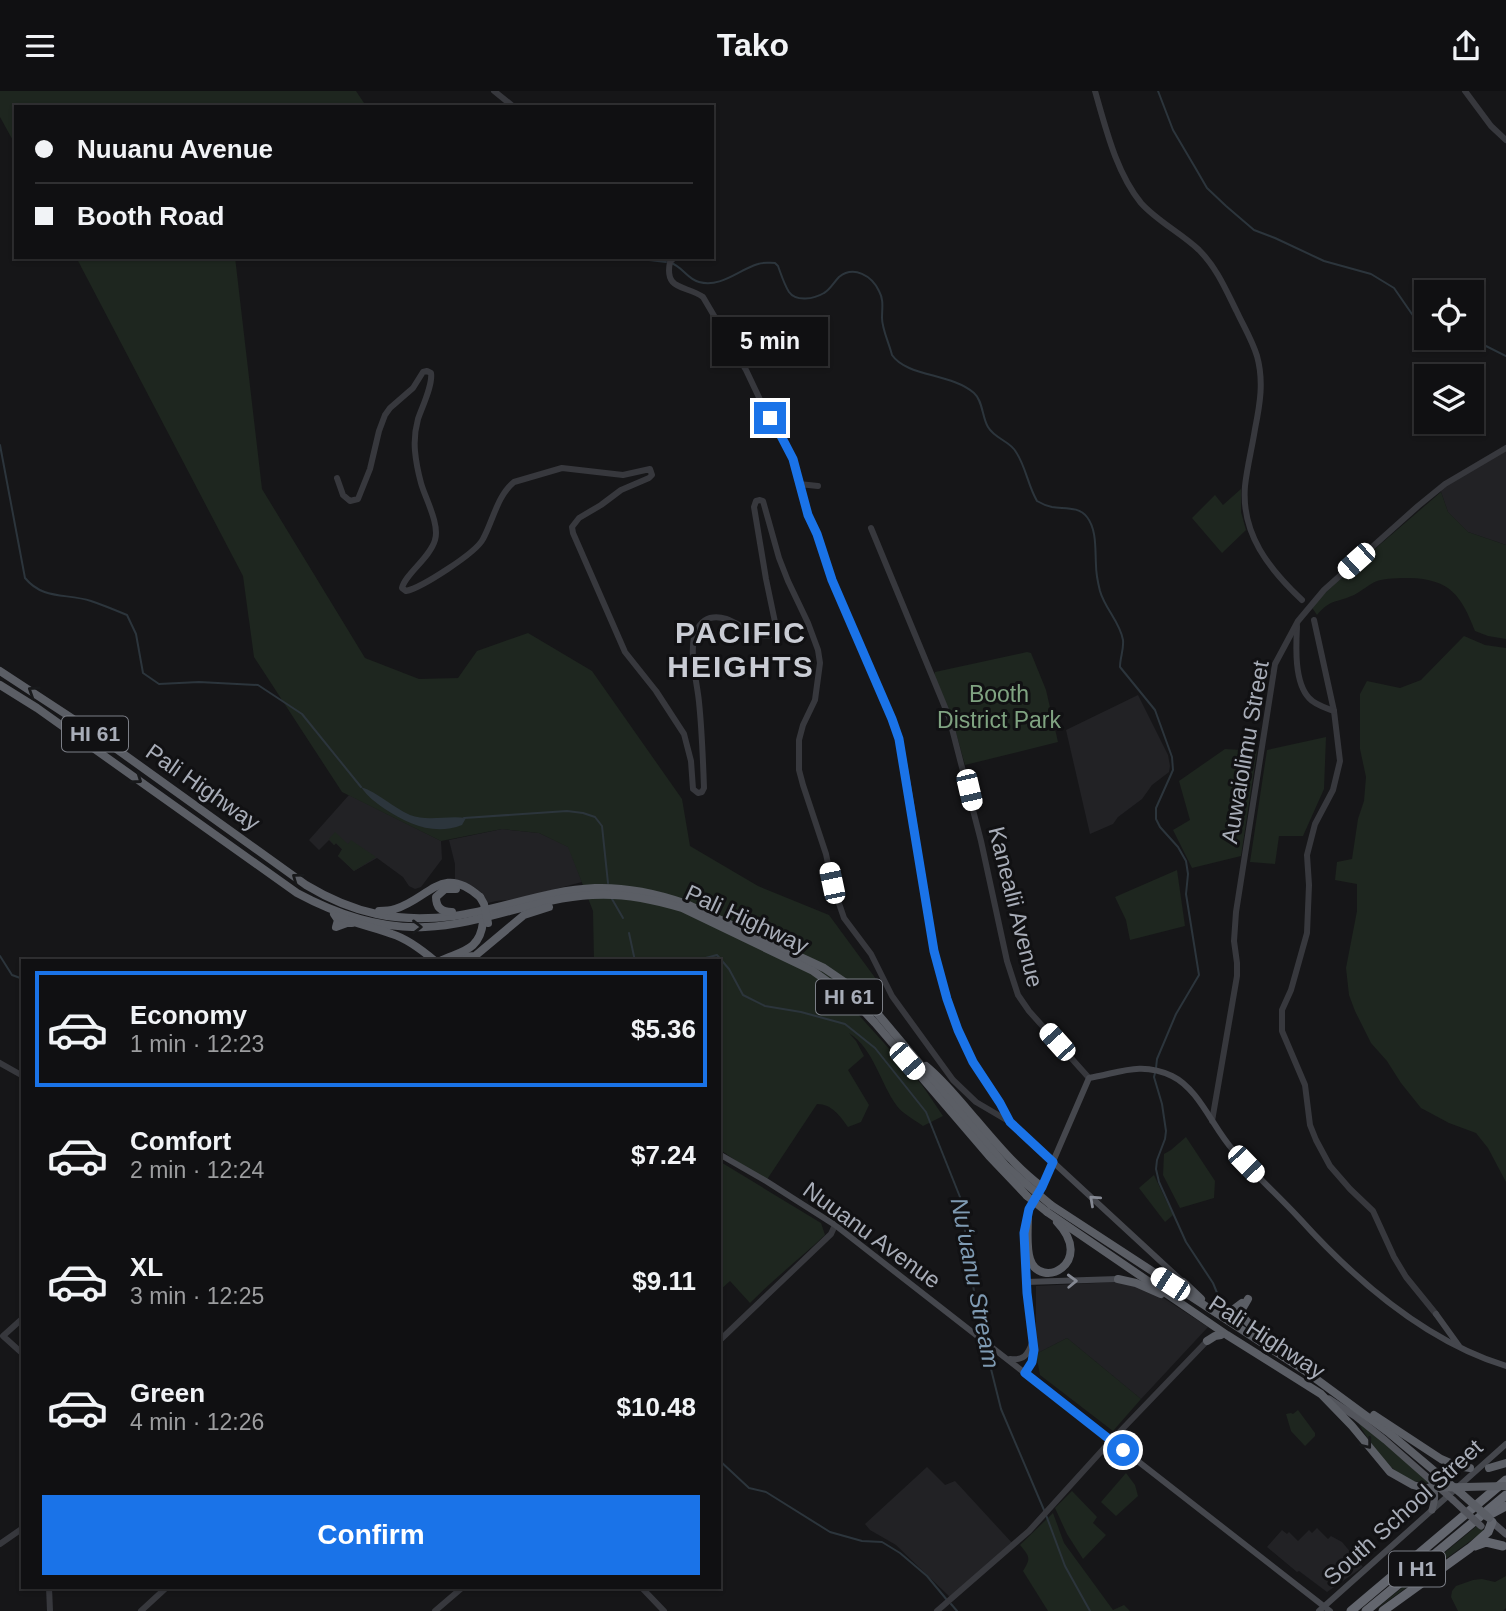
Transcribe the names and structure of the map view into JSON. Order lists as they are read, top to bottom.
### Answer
{
  "streets": {
    "highway": ["HI 61", "Pali Highway", "I H1"],
    "main road": ["Nuuanu Avenue", "South School Street"],
    "street": ["Auwaiolimu Street", "Kanealii Avenue"]
  },
  "crossings": [
    ["Pali Highway", "South School Street"],
    ["Nuuanu Avenue", "South School Street"]
  ],
  "districts": ["PACIFIC HEIGHTS"],
  "water": ["Nuʻuanu Stream"],
  "parks": ["Booth District Park"],
  "page": {
    "header": "Tako",
    "banner": ["Nuuanu Avenue", "Booth Road"],
    "bubble": "5 min",
    "list": [
      {
        "name": "Economy",
        "note": "1 min · 12:23",
        "value": "$5.36"
      },
      {
        "name": "Comfort",
        "note": "2 min · 12:24",
        "value": "$7.24"
      },
      {
        "name": "XL",
        "note": "3 min · 12:25",
        "value": "$9.11"
      },
      {
        "name": "Green",
        "note": "4 min · 12:26",
        "value": "$10.48"
      }
    ],
    "buttons": "Confirm"
  }
}
